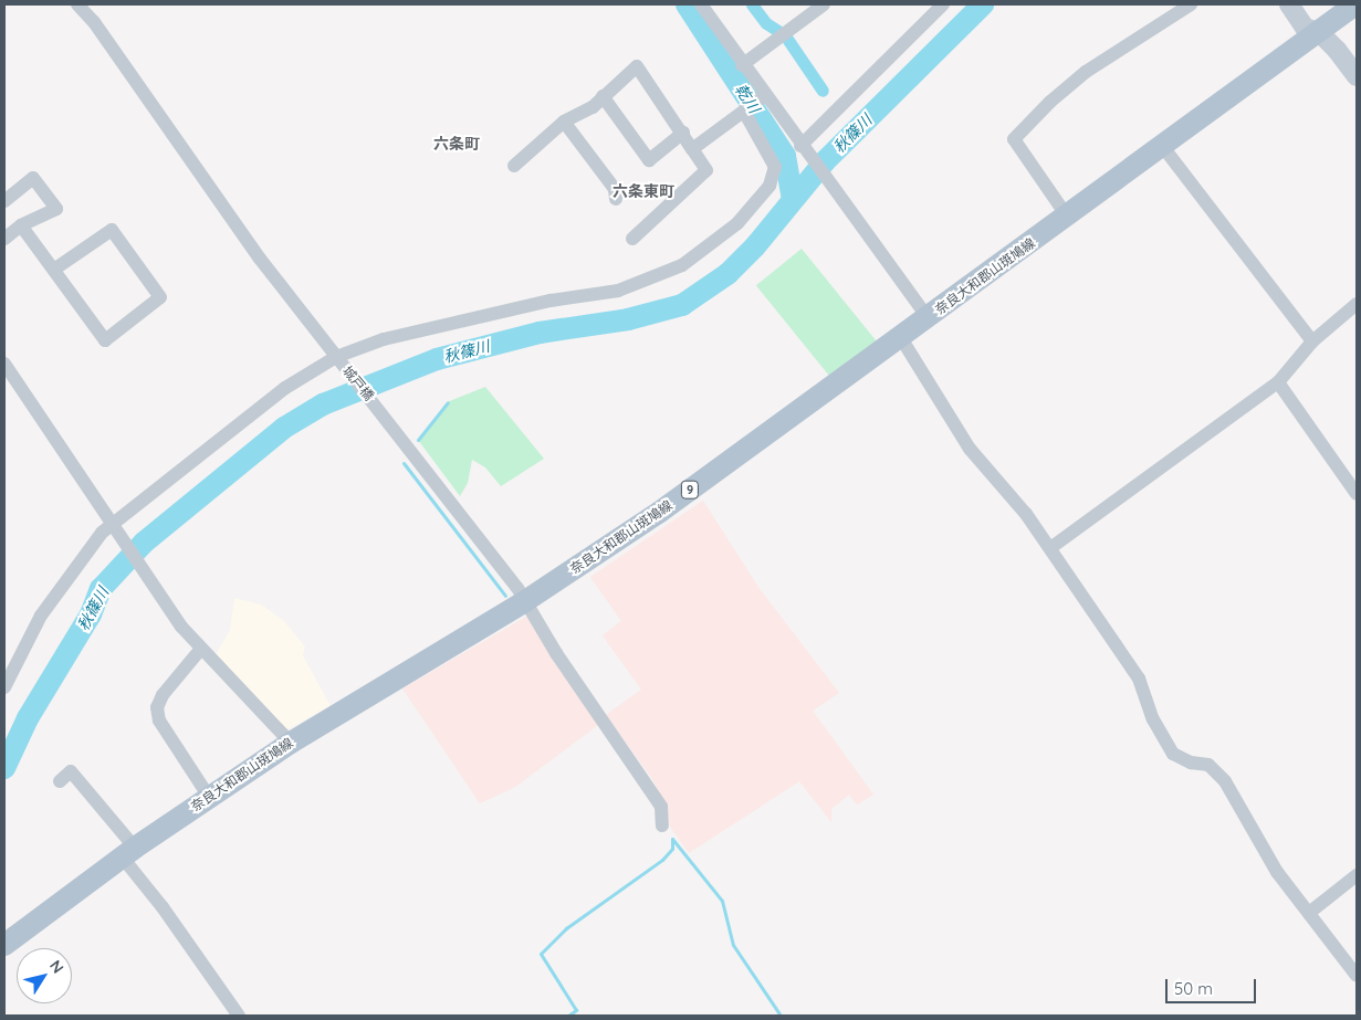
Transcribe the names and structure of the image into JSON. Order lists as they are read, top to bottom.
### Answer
{
  "streets": {
    "main road": ["奈良大和郡山斑鳩線", "9"],
    "street": ["城戸橋"]
  },
  "crossings": [
    ["奈良大和郡山斑鳩線", "城戸橋"]
  ],
  "districts": ["六条町", "六条東町"],
  "water": ["乾川", "秋篠川"],
  "scale_bar": "50 m",
  "north": "top right"
}
